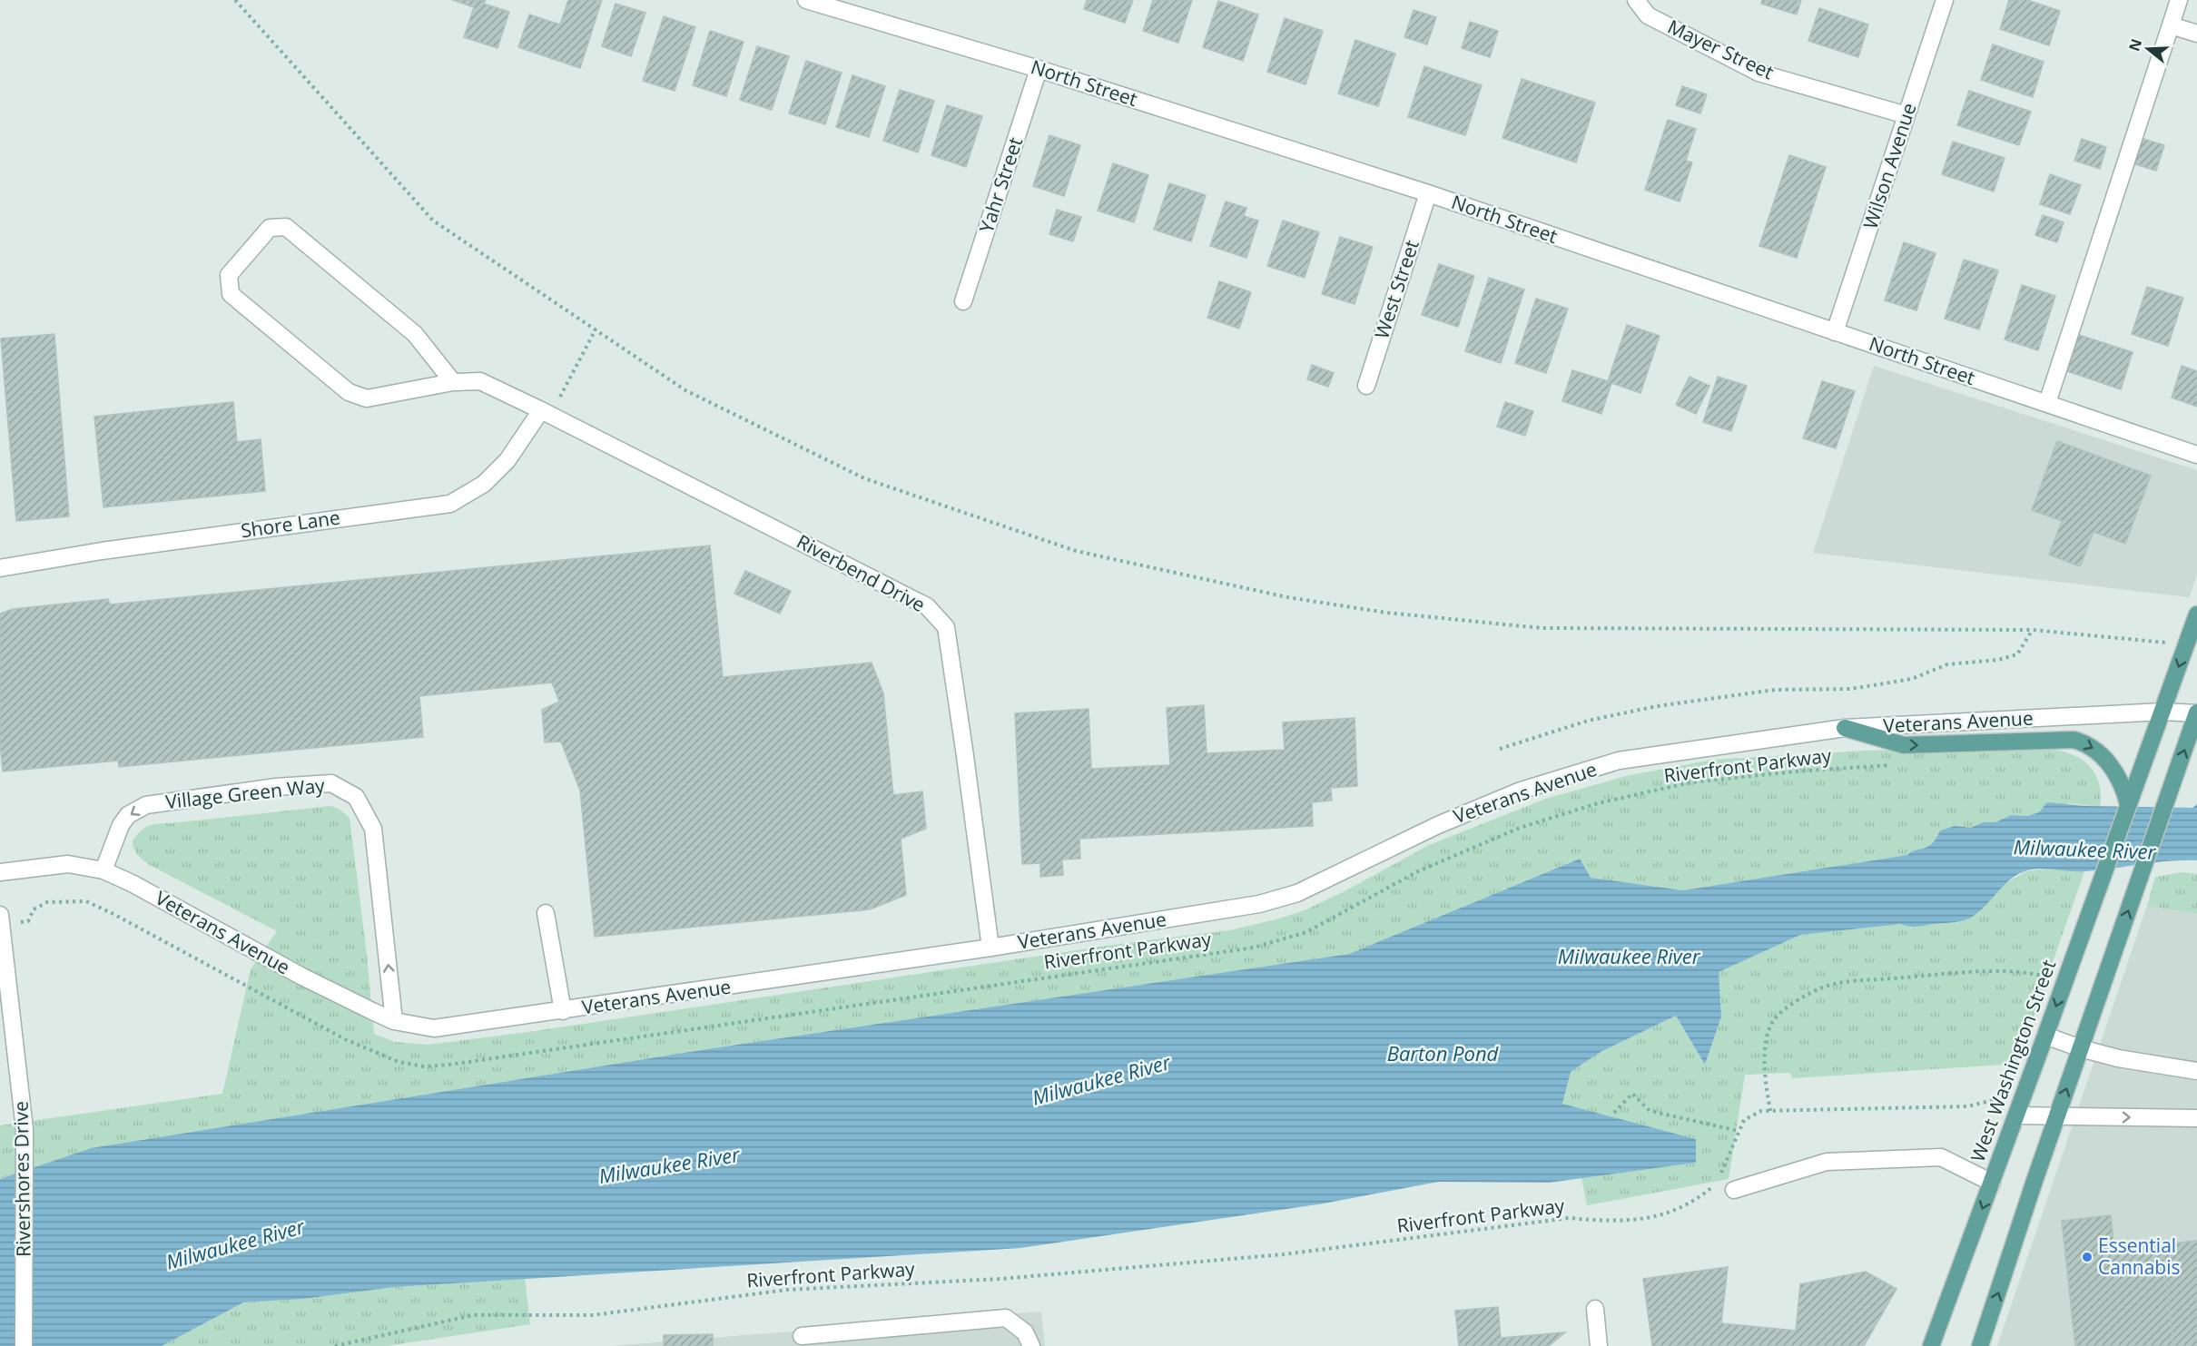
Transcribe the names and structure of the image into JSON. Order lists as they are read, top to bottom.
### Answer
{
  "streets": {
    "main road": ["West Washington Street"],
    "street": [
      "Mayer Street",
      "North Street",
      "Wilson Avenue",
      "Yahr Street",
      "West Street",
      "Shore Lane",
      "Riverbend Drive",
      "Veterans Avenue",
      "Village Green Way",
      "Rivershores Drive"
    ],
    "path": ["Riverfront Parkway"]
  },
  "crossings": [
    ["Mayer Street", "Wilson Avenue"],
    ["North Street", "Wilson Avenue"],
    ["North Street", "Yahr Street"],
    ["North Street", "West Street"],
    ["Shore Lane", "Riverbend Drive"],
    ["Riverbend Drive", "Veterans Avenue"],
    ["Veterans Avenue", "Village Green Way"],
    ["Veterans Avenue", "West Washington Street"],
    ["Riverfront Parkway", "Rivershores Drive"]
  ],
  "water": ["Milwaukee River", "Barton Pond"],
  "places": ["Essential Cannabis"],
  "north": "left"
}
